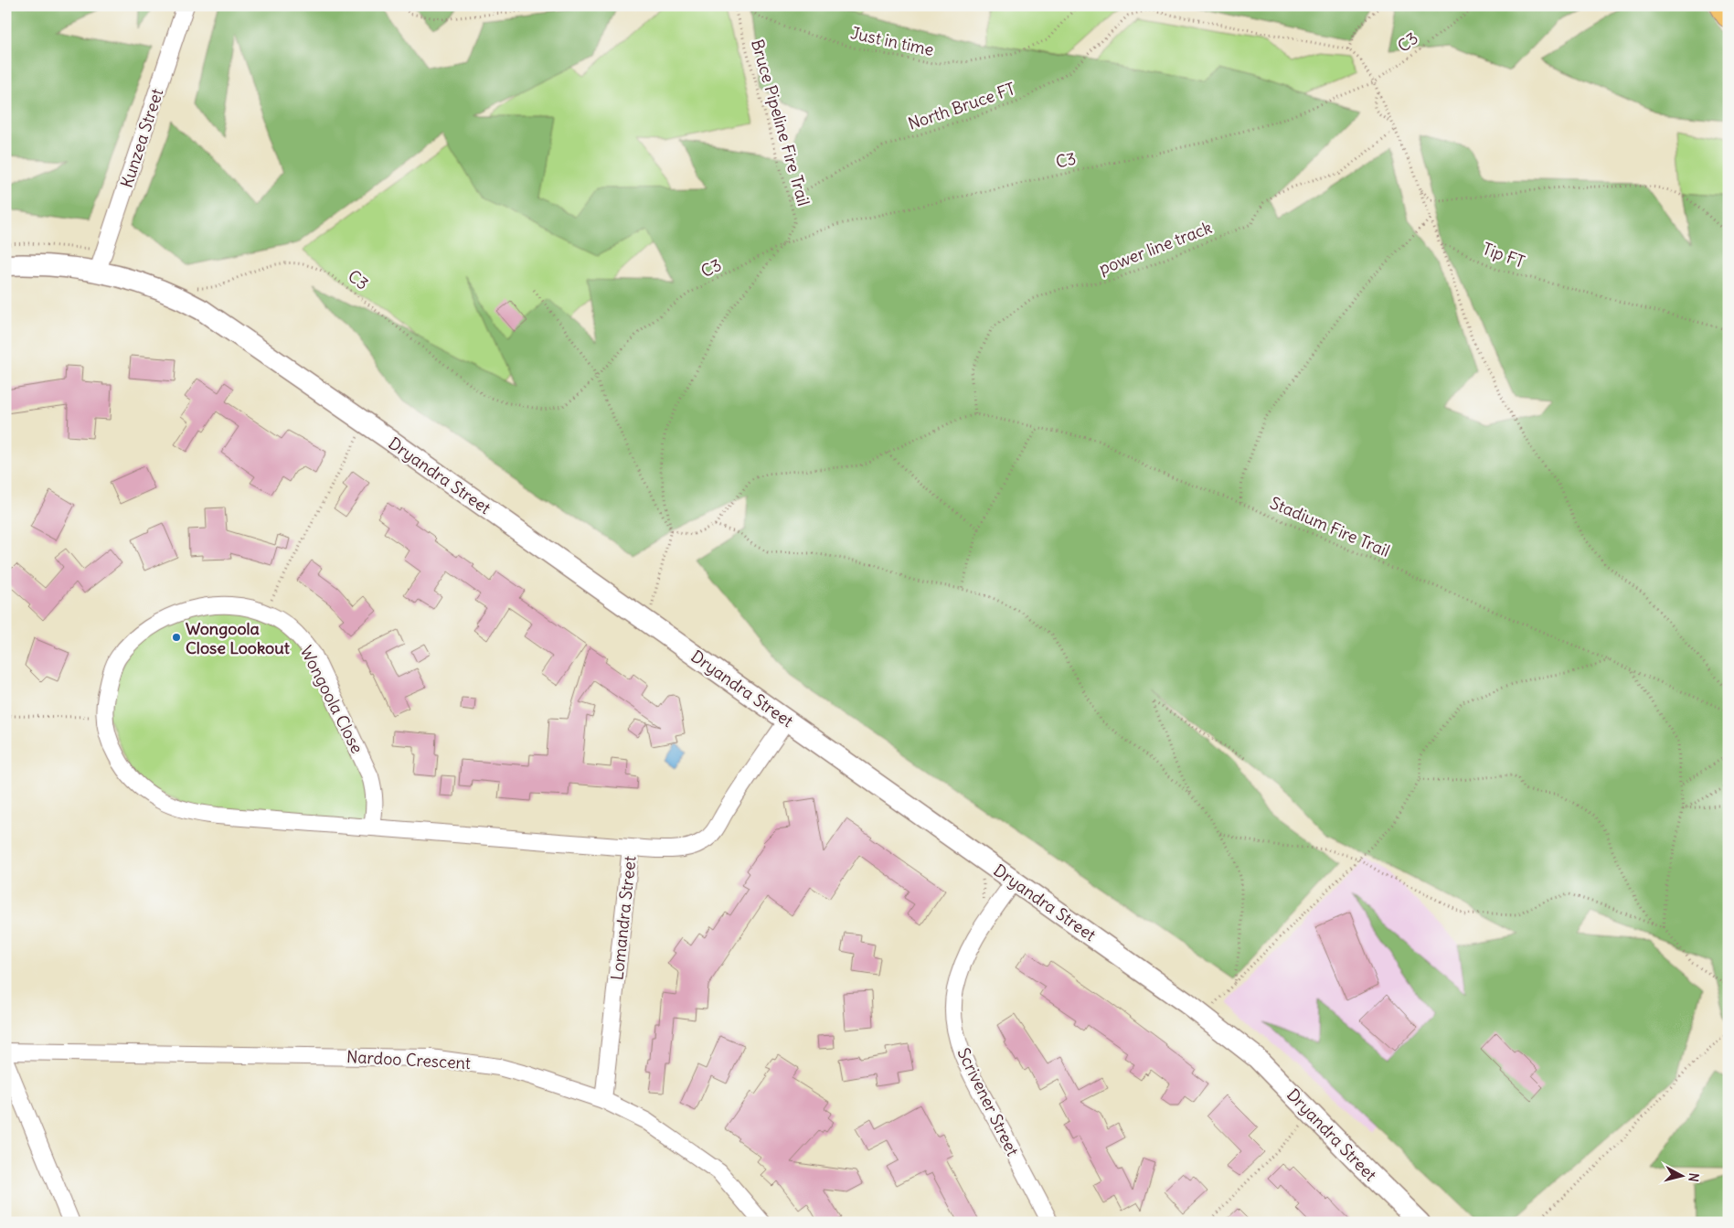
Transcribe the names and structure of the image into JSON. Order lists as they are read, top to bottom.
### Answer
{
  "streets": {
    "street": [
      "Kunzea Street",
      "Dryandra Street",
      "Wongoola Close",
      "Lomandra Street",
      "Nardoo Crescent",
      "Scrivener Street"
    ],
    "path": [
      "Just in time",
      "C3",
      "North Bruce FT",
      "Bruce Pipeline Fire Trail",
      "power line track",
      "Tip FT",
      "Stadium Fire Trail"
    ]
  },
  "crossings": [
    ["C3", "Bruce Pipeline Fire Trail"],
    ["North Bruce FT", "Bruce Pipeline Fire Trail"],
    ["Kunzea Street", "Dryandra Street"],
    ["power line track", "Stadium Fire Trail"],
    ["Dryandra Street", "Lomandra Street"],
    ["Dryandra Street", "Scrivener Street"],
    ["Wongoola Close", "Lomandra Street"],
    ["Lomandra Street", "Nardoo Crescent"]
  ],
  "places": ["Wongoola Close Lookout"],
  "north": "right"
}
